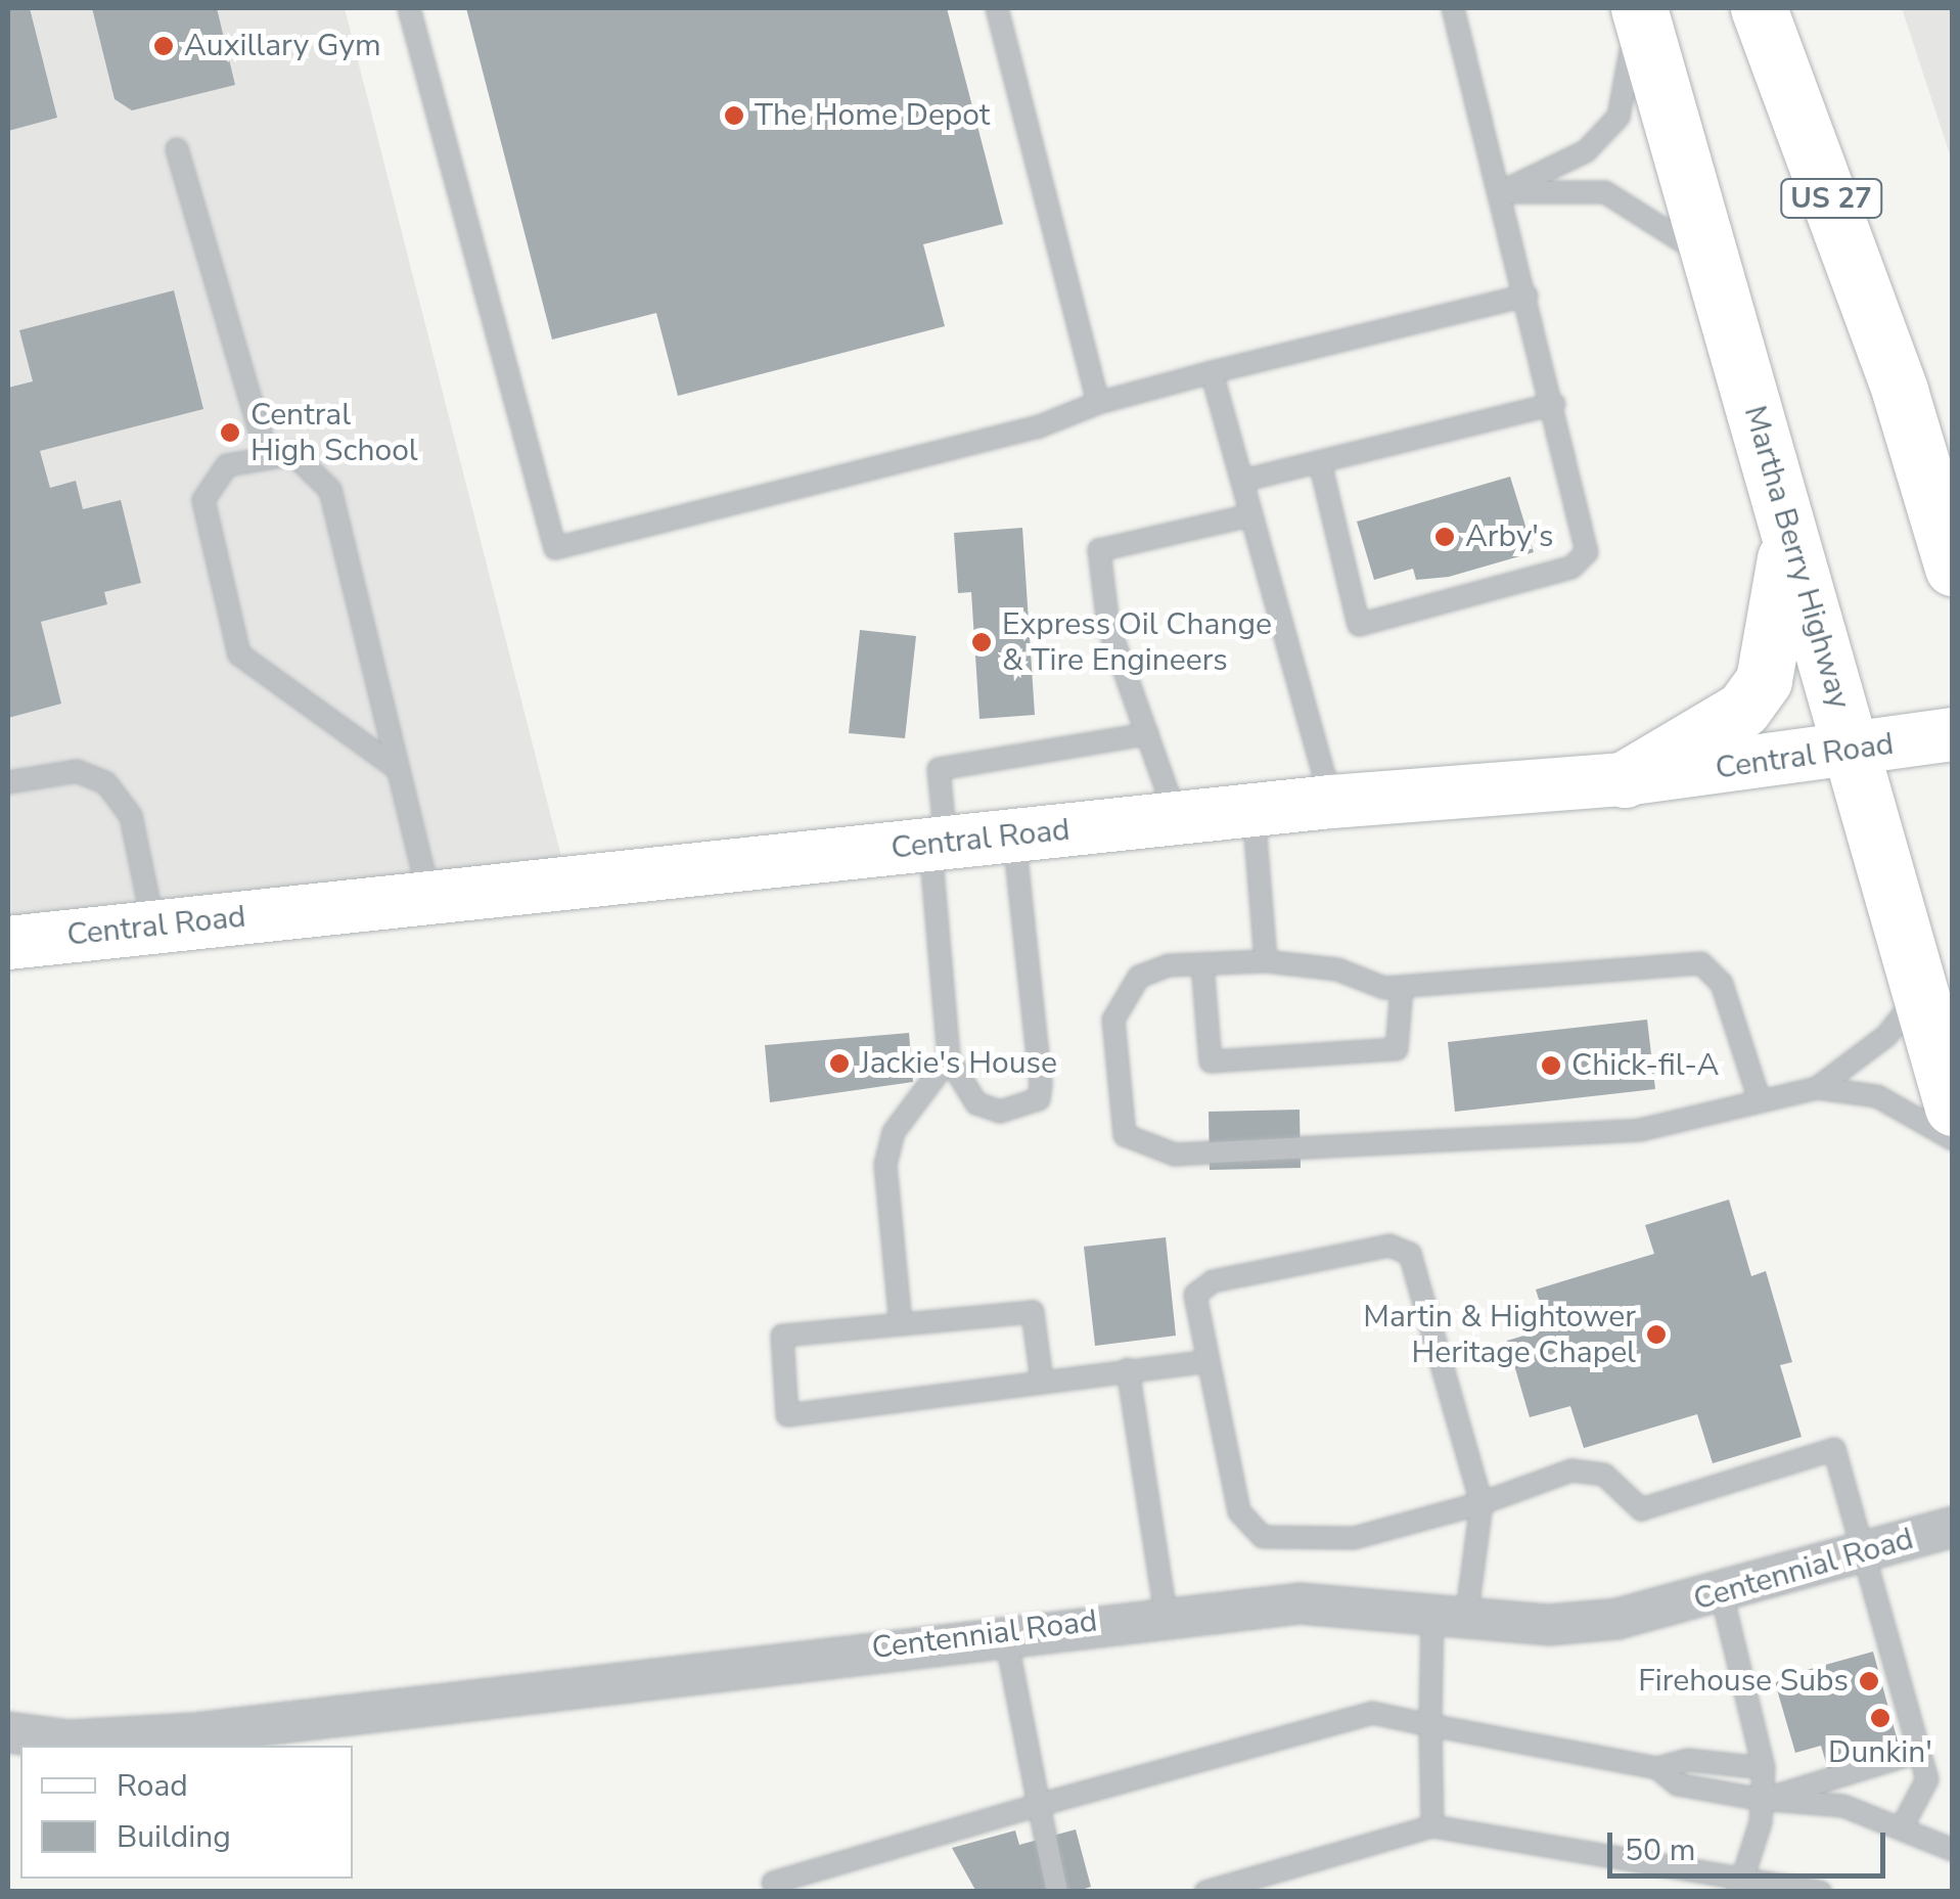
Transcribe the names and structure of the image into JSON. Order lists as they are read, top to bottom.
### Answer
{
  "streets": {
    "highway": ["US 27", "Martha Berry Highway"],
    "street": ["Central Road", "Centennial Road"]
  },
  "crossings": [
    ["Martha Berry Highway", "Central Road"]
  ],
  "places": [
    "Auxillary Gym",
    "The Home Depot",
    "Central High School",
    "Arby's",
    "Express Oil Change & Tire Engineers",
    "Jackie's House",
    "Chick-fil-A",
    "Martin & Hightower Heritage Chapel",
    "Firehouse Subs",
    "Dunkin'"
  ],
  "legend": ["Road", "Building"],
  "scale_bar": "50 m"
}
